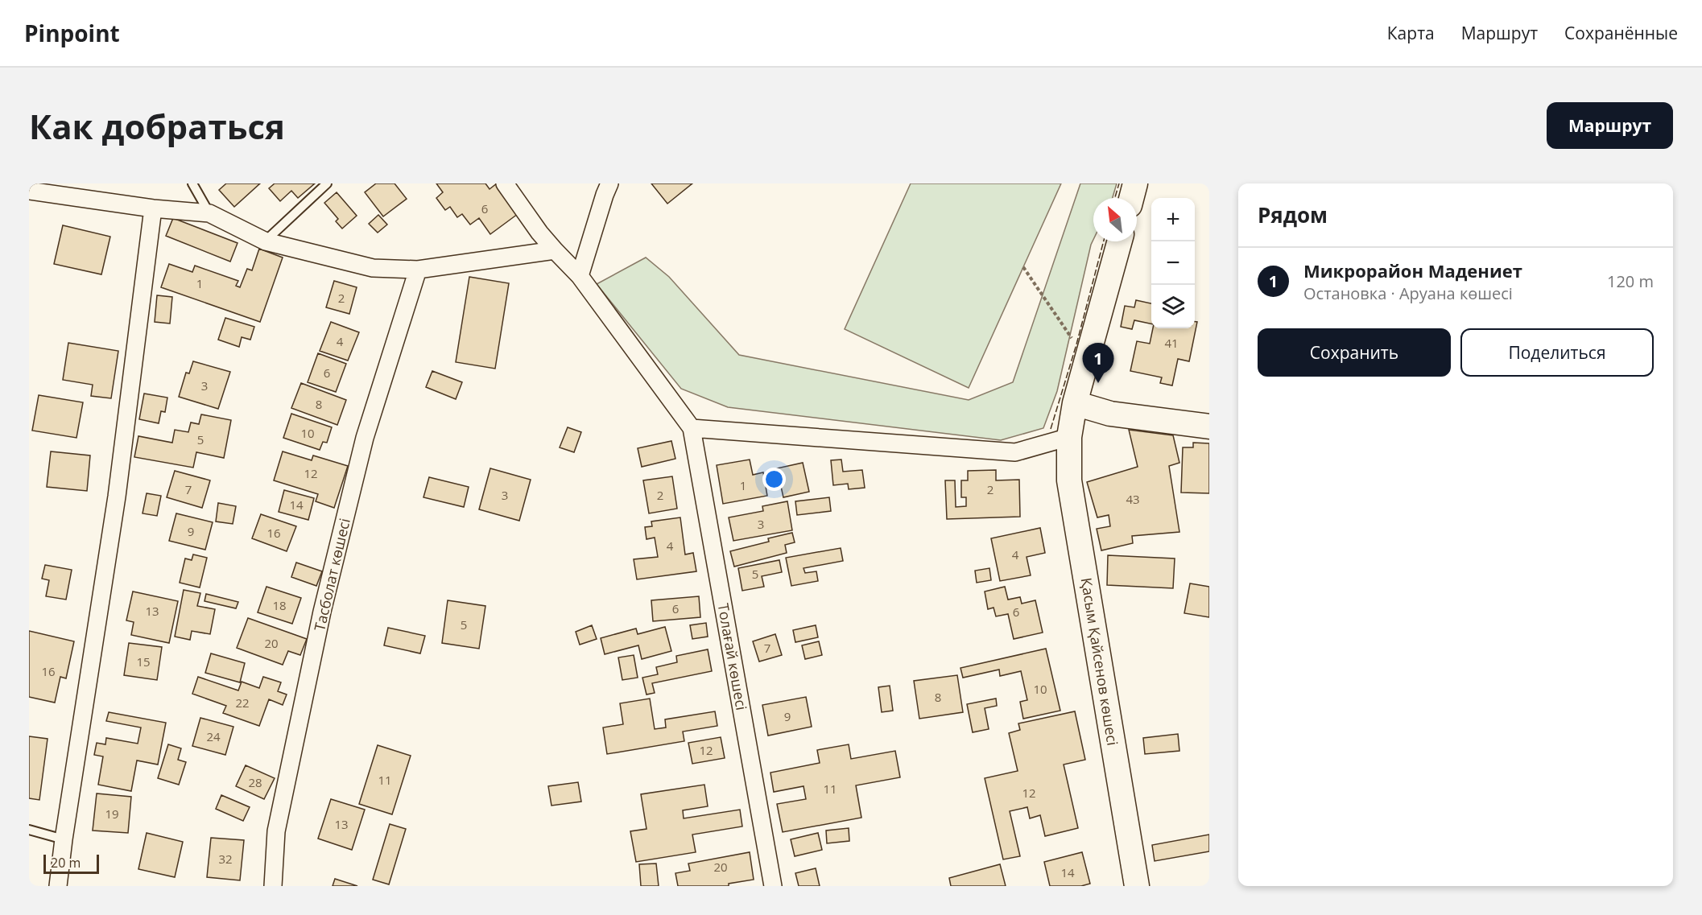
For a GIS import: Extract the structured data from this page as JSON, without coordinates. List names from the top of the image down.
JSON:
{
  "streets": {
    "street": ["Тасболат көшесі", "Толағай көшесі", "Қасым Қайсенов көшесі"]
  },
  "house_numbers": [
    "6",
    "1",
    "2",
    "4",
    "41",
    "6",
    "3",
    "8",
    "10",
    "5",
    "12",
    "1",
    "7",
    "2",
    "3",
    "2",
    "43",
    "14",
    "3",
    "9",
    "16",
    "4",
    "4",
    "5",
    "18",
    "6",
    "13",
    "6",
    "5",
    "20",
    "7",
    "15",
    "16",
    "10",
    "8",
    "22",
    "9",
    "24",
    "12",
    "11",
    "28",
    "11",
    "12",
    "19",
    "13",
    "32",
    "20",
    "14"
  ],
  "scale_bar": "20 m",
  "north": "top left",
  "page": {
    "header": "Pinpoint",
    "nav": ["Карта", "Маршрут", "Сохранённые"],
    "buttons": [
      "Маршрут",
      ["Сохранить", "Поделиться"]
    ],
    "title": "Как добраться",
    "heading": "Рядом",
    "map_buttons": ["+", "−"],
    "list": [
      {
        "mark": "1",
        "name": "Микрорайон Мадениет",
        "note": "Остановка · Аруана көшесі",
        "value": "120 m"
      }
    ],
    "pins": "1",
    "scale": "20 m"
  }
}
